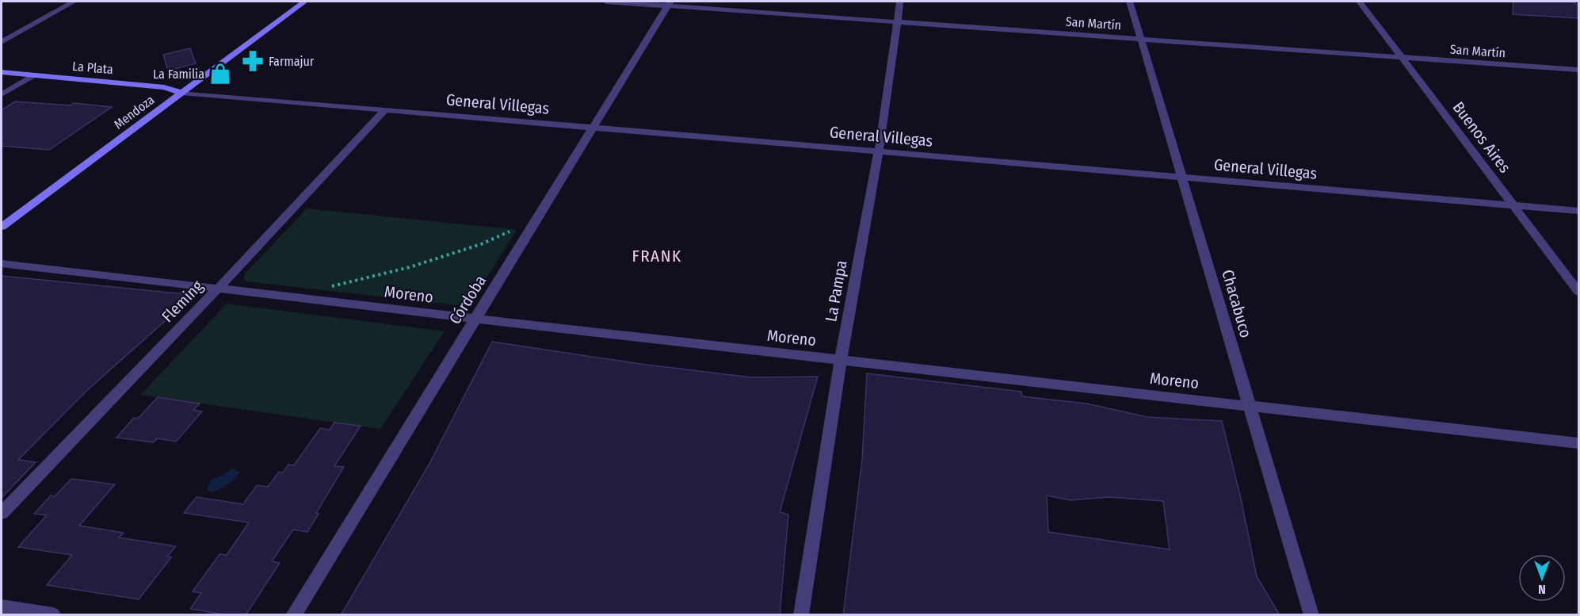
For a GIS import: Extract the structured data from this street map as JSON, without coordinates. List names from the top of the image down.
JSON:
{
  "streets": {
    "main road": ["La Plata", "Mendoza"],
    "street": [
      "San Martín",
      "General Villegas",
      "Buenos Aires",
      "La Pampa",
      "Moreno",
      "Córdoba",
      "Fleming",
      "Chacabuco"
    ]
  },
  "crossings": [
    ["San Martín", "Buenos Aires"],
    ["San Martín", "La Pampa"],
    ["San Martín", "Córdoba"],
    ["San Martín", "Chacabuco"],
    ["La Plata", "General Villegas"],
    ["La Plata", "Mendoza"],
    ["General Villegas", "Mendoza"],
    ["General Villegas", "Buenos Aires"],
    ["General Villegas", "La Pampa"],
    ["General Villegas", "Córdoba"],
    ["General Villegas", "Fleming"],
    ["General Villegas", "Chacabuco"],
    ["La Pampa", "Moreno"],
    ["Moreno", "Córdoba"],
    ["Moreno", "Fleming"],
    ["Moreno", "Chacabuco"]
  ],
  "districts": ["FRANK"],
  "places": {
    "pharmacy": ["Farmajur"],
    "shop": ["La Familia"]
  },
  "north": "bottom"
}
